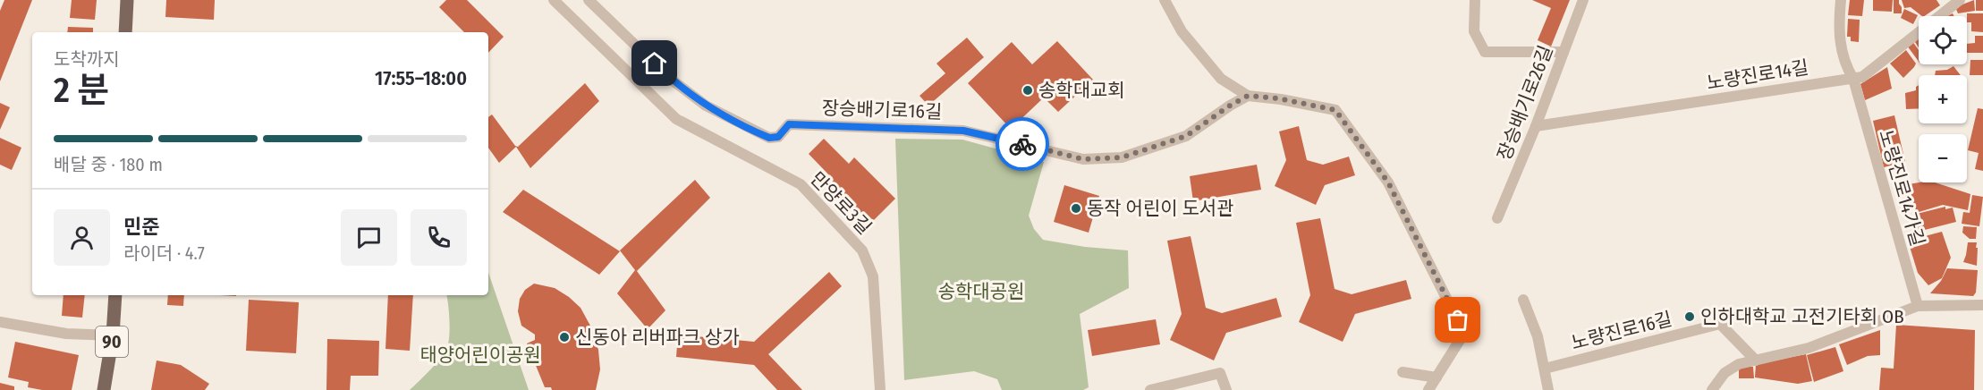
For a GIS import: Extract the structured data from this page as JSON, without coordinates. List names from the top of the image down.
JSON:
{
  "streets": {
    "main road": ["90"],
    "street": [
      "노량진로14길",
      "장승배기로26길",
      "장승배기로16길",
      "노량진로14가길",
      "만양로3길",
      "노량진로16길"
    ]
  },
  "crossings": [
    ["노량진로14길", "장승배기로26길"],
    ["노량진로14길", "노량진로14가길"]
  ],
  "parks": ["송학대공원", "태양어린이공원"],
  "places": [
    "송학대교회",
    "동작 어린이 도서관",
    "인하대학교 고전기타회 OB",
    "신동아 리버파크 상가"
  ],
  "page": {
    "map_buttons": ["+", "−"],
    "heading": ["2 분", "도착까지", "17:55–18:00"],
    "panel": ["민준", "라이더 · 4.7"],
    "bar": "배달 중 · 180 m"
  }
}
